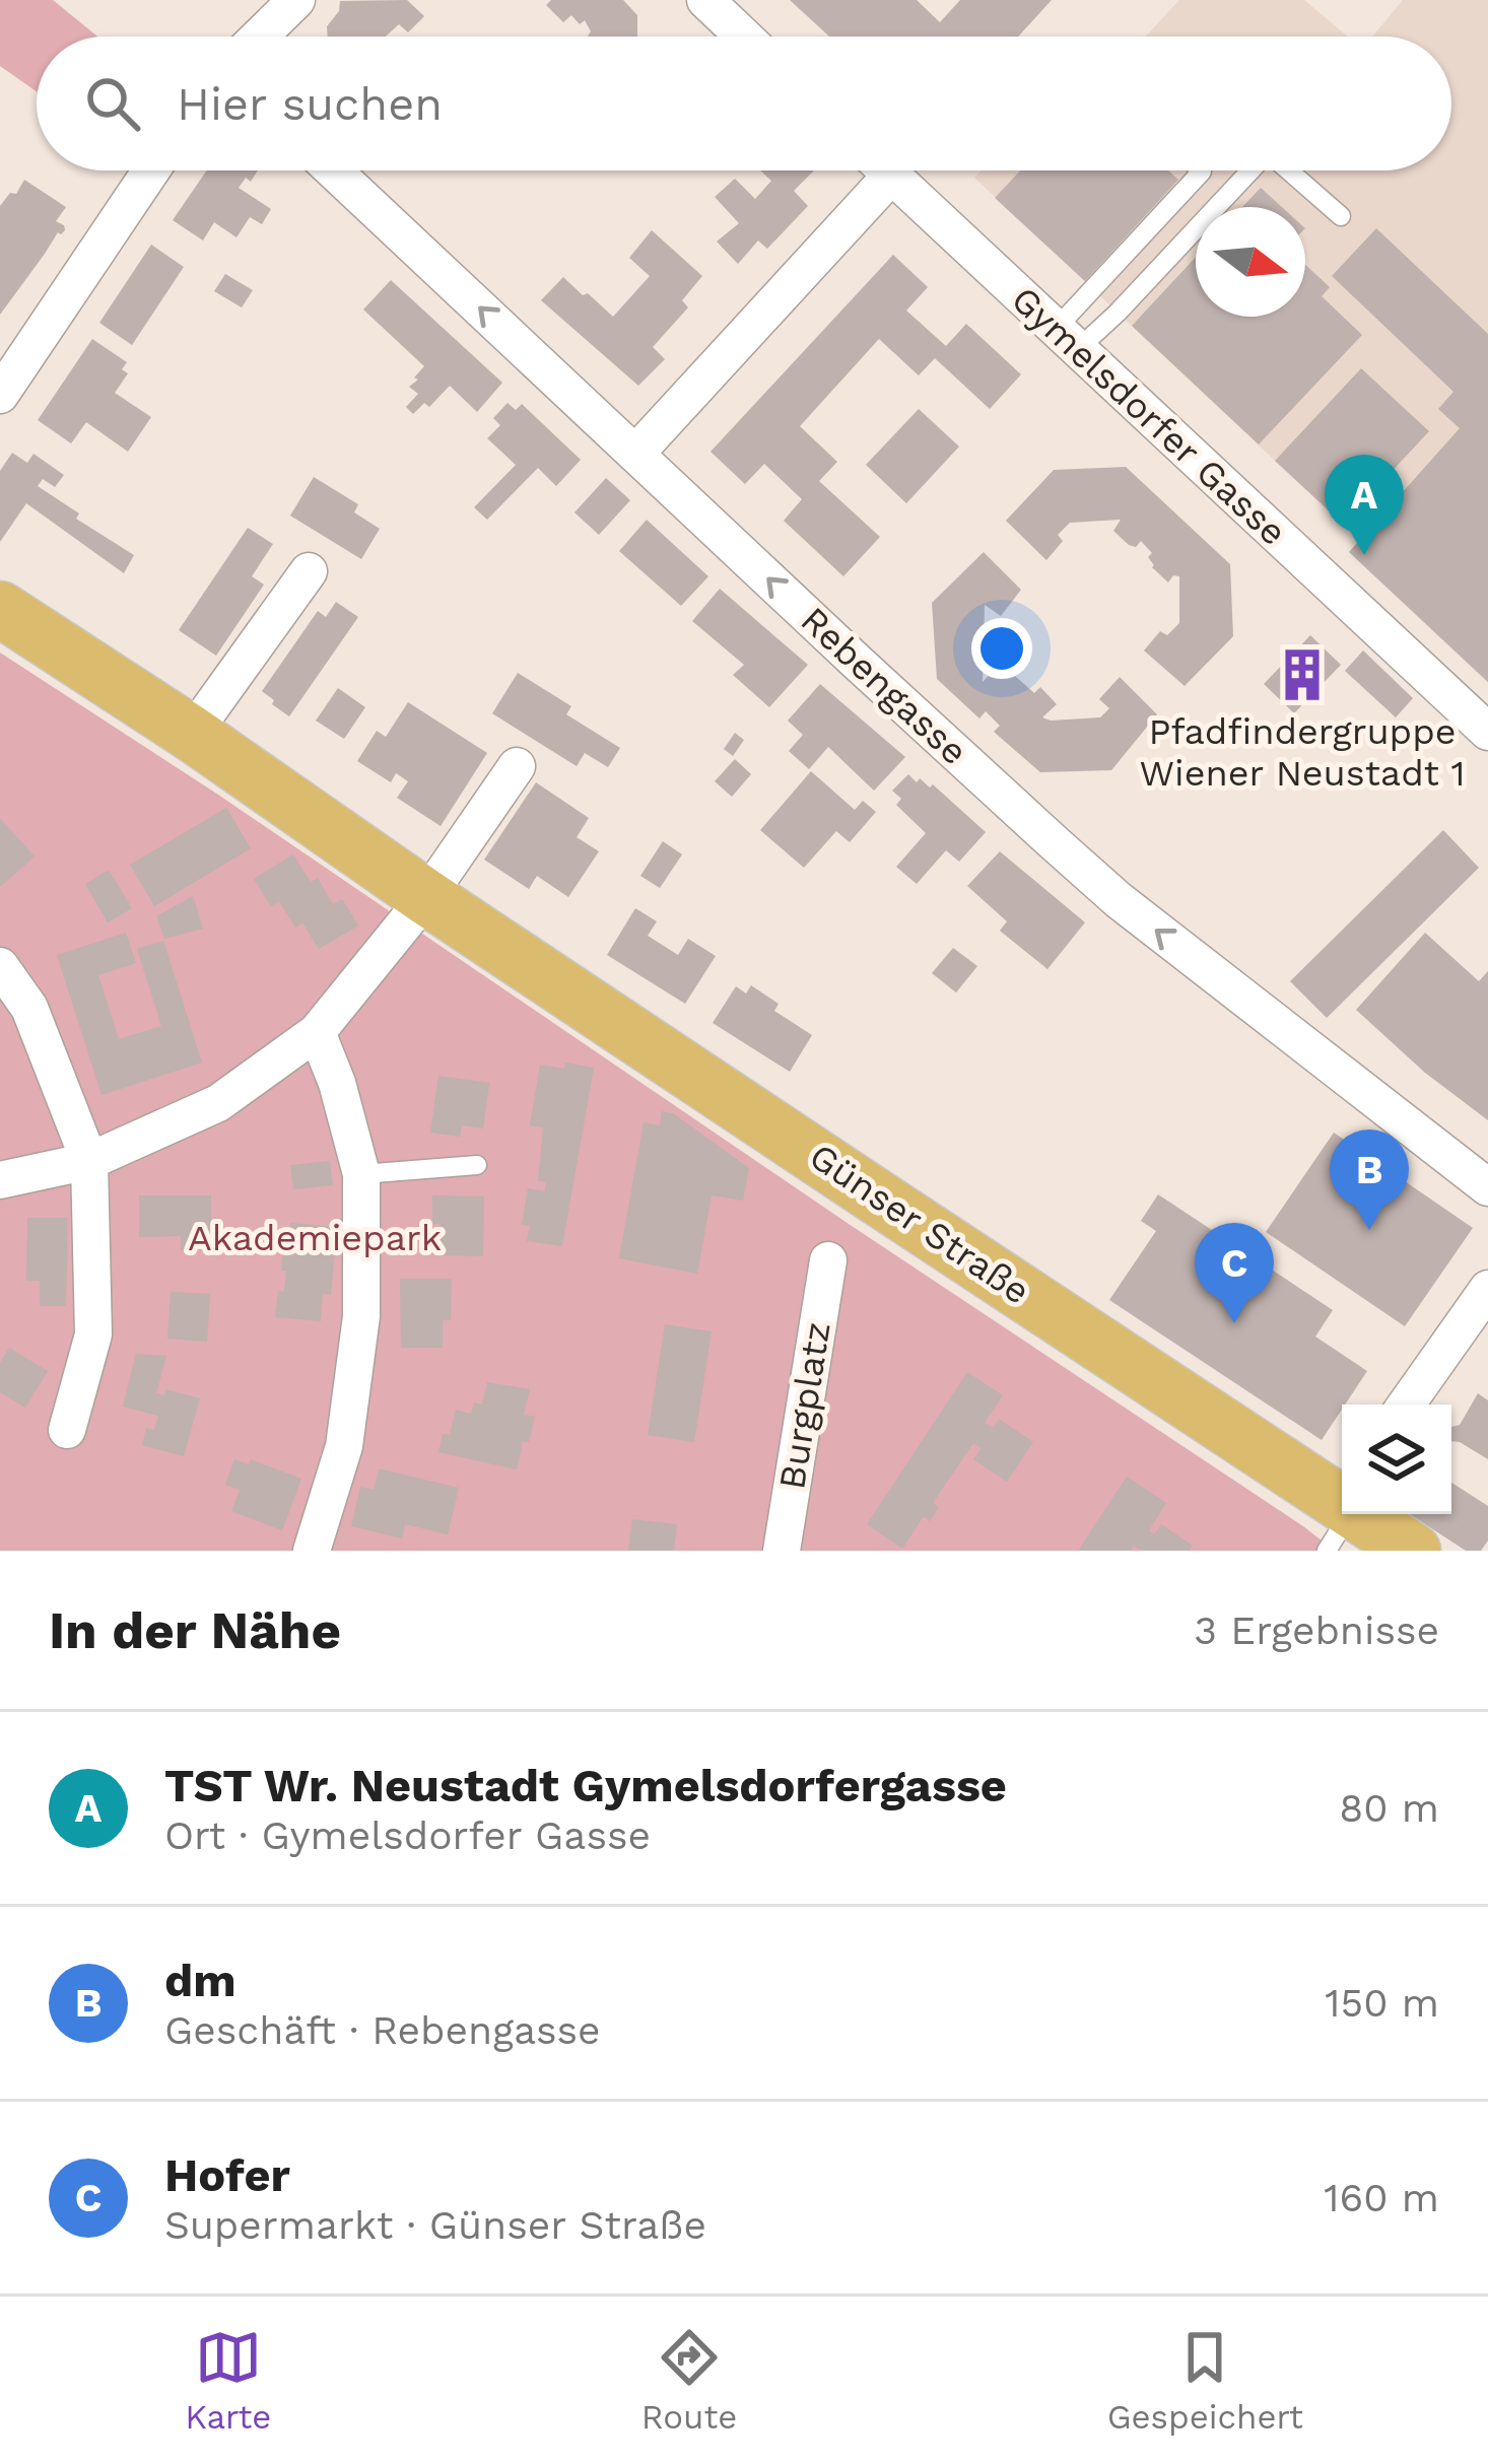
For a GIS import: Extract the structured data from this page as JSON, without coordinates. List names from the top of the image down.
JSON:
{
  "streets": {
    "main road": ["Günser Straße"],
    "street": ["Gymelsdorfer Gasse", "Rebengasse", "Burgplatz"]
  },
  "one_way": ["Rebengasse"],
  "parks": ["Akademiepark"],
  "places": {
    "building": ["Pfadfindergruppe Wiener Neustadt 1"]
  },
  "north": "right",
  "page": {
    "search": "Hier suchen",
    "pins": ["A", "B", "C"],
    "heading": ["In der Nähe", "3 Ergebnisse"],
    "list": [
      {
        "mark": "A",
        "name": "TST Wr. Neustadt Gymelsdorfergasse",
        "note": "Ort · Gymelsdorfer Gasse",
        "value": "80 m"
      },
      {
        "mark": "B",
        "name": "dm",
        "note": "Geschäft · Rebengasse",
        "value": "150 m"
      },
      {
        "mark": "C",
        "name": "Hofer",
        "note": "Supermarkt · Günser Straße",
        "value": "160 m"
      }
    ],
    "nav": ["Karte", "Route", "Gespeichert"]
  }
}
